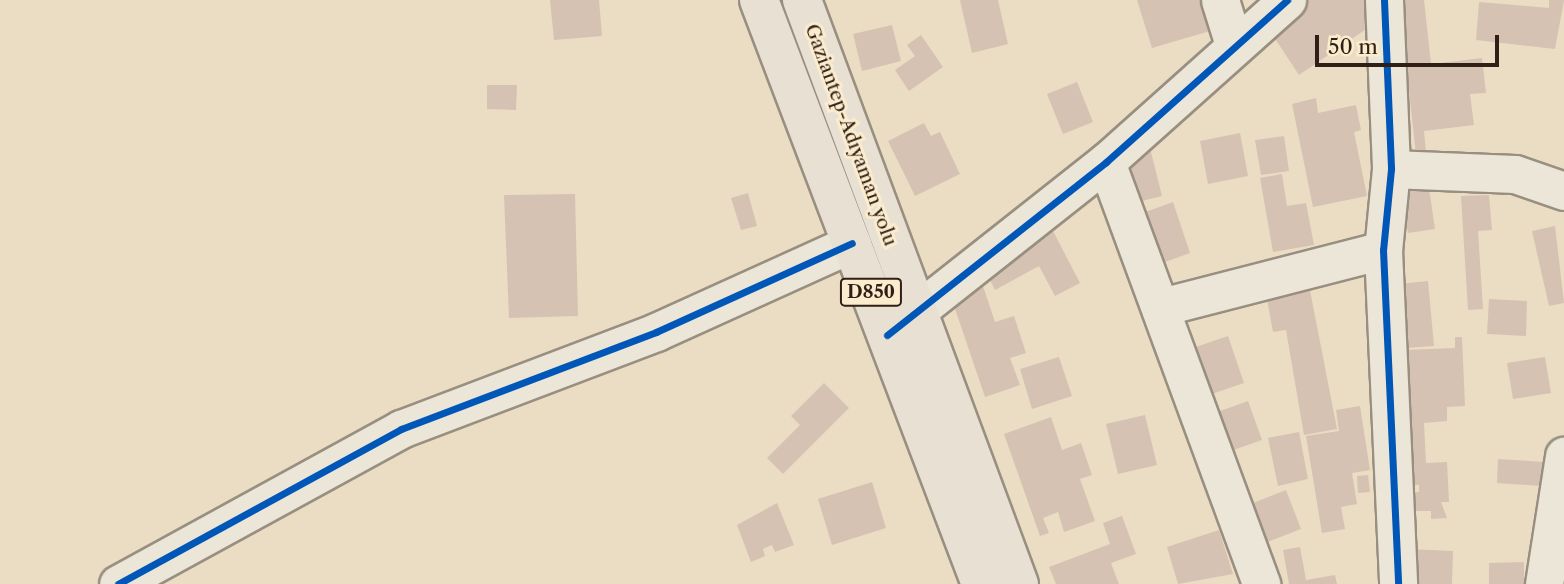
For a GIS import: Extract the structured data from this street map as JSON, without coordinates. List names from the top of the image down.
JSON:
{
  "streets": {
    "highway": ["Gaziantep-Adıyaman yolu", "D850"]
  },
  "scale_bar": "50 m"
}
